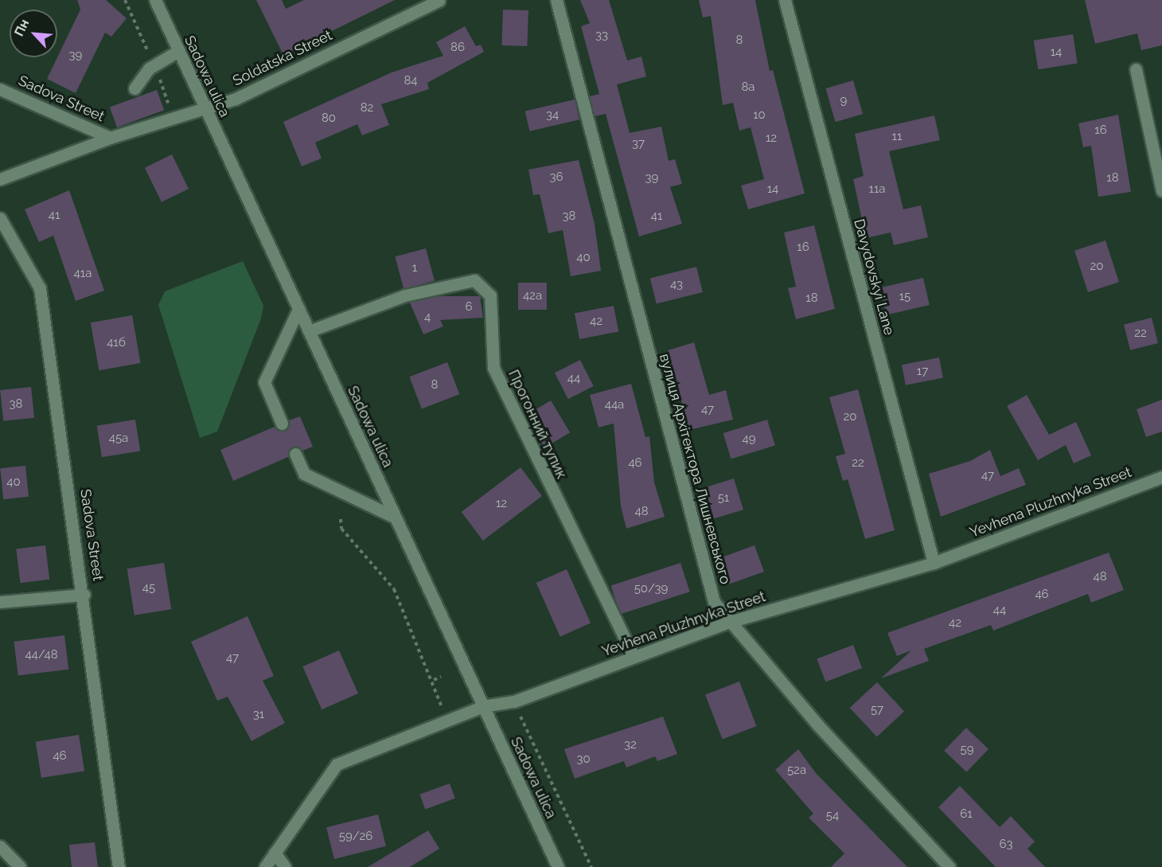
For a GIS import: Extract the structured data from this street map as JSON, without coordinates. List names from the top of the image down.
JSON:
{
  "streets": {
    "street": [
      "Soldatska Street",
      "Sadowa ulica",
      "Sadova Street",
      "Davydovskyi Lane",
      "Прогонний тупик",
      "вулиця Архітектора Лишневського",
      "Yevhena Pluzhnyka Street"
    ]
  },
  "crossings": [
    ["Soldatska Street", "Sadowa ulica"],
    ["Soldatska Street", "Sadova Street"],
    ["Sadowa ulica", "Прогонний тупик"],
    ["Sadowa ulica", "Yevhena Pluzhnyka Street"],
    ["Davydovskyi Lane", "Yevhena Pluzhnyka Street"],
    ["Прогонний тупик", "Yevhena Pluzhnyka Street"],
    ["вулиця Архітектора Лишневського", "Yevhena Pluzhnyka Street"]
  ],
  "house_numbers": [
    "33",
    "8",
    "86",
    "14",
    "39",
    "84",
    "8а",
    "9",
    "82",
    "34",
    "10",
    "80",
    "16",
    "11",
    "12",
    "37",
    "36",
    "39",
    "18",
    "14",
    "11а",
    "41",
    "38",
    "41",
    "16",
    "40",
    "20",
    "1",
    "41а",
    "43",
    "42а",
    "15",
    "18",
    "6",
    "4",
    "42",
    "22",
    "41б",
    "17",
    "44",
    "8",
    "38",
    "44а",
    "47",
    "20",
    "45а",
    "49",
    "46",
    "22",
    "47",
    "40",
    "51",
    "12",
    "48",
    "48",
    "45",
    "50/39",
    "46",
    "44",
    "42",
    "44/48",
    "47",
    "57",
    "31",
    "32",
    "59",
    "46",
    "30",
    "52а",
    "61",
    "54",
    "59/26",
    "63"
  ],
  "north": "top left"
}
